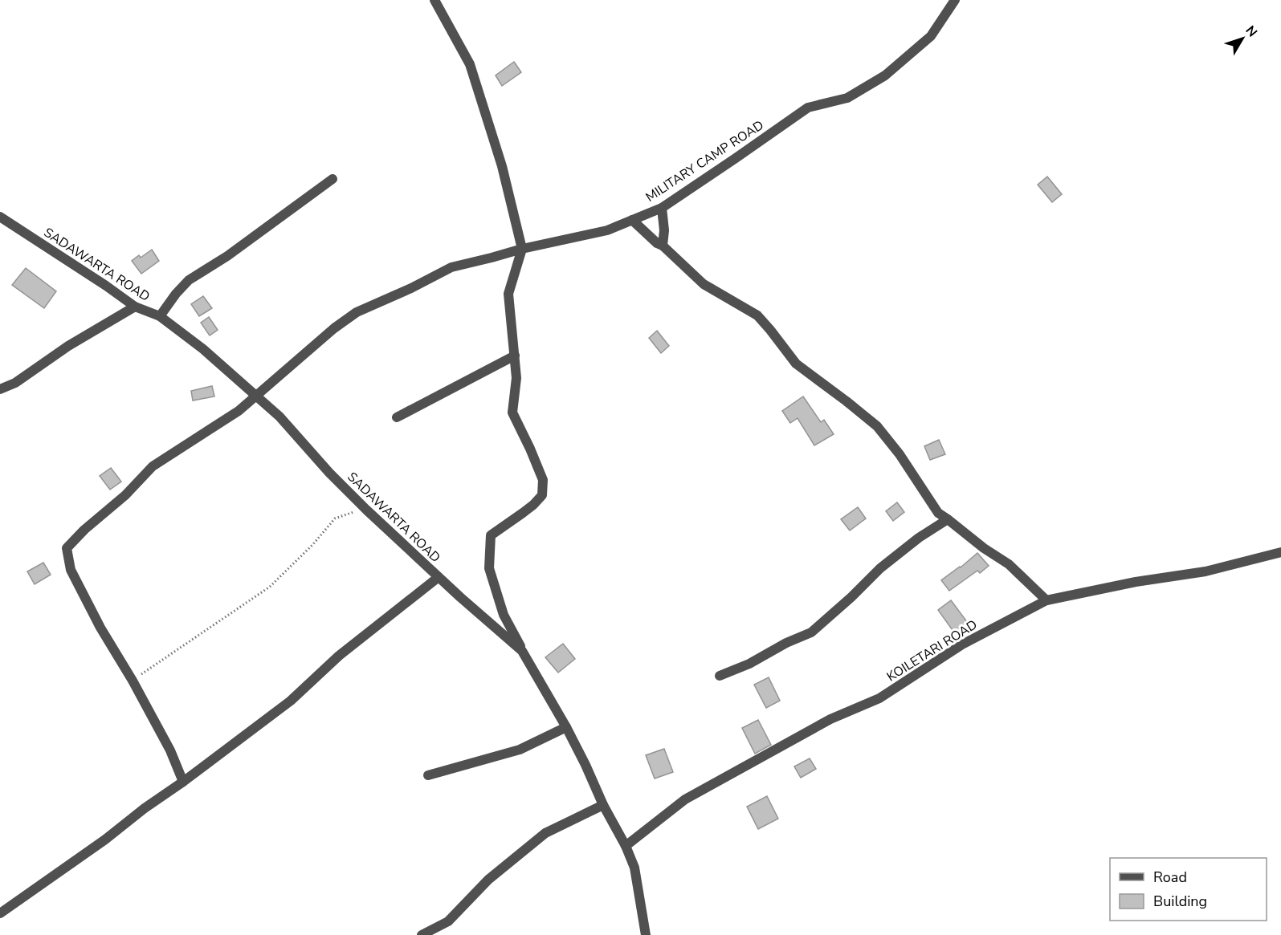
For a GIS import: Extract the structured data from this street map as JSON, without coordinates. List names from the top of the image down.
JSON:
{
  "streets": {
    "street": ["MILITARY CAMP ROAD", "SADAWARTA ROAD", "KOILETARI ROAD"]
  },
  "crossings": [
    ["MILITARY CAMP ROAD", "SADAWARTA ROAD"],
    ["SADAWARTA ROAD", "KOILETARI ROAD"]
  ],
  "legend": ["Road", "Building"],
  "north": "top right"
}
